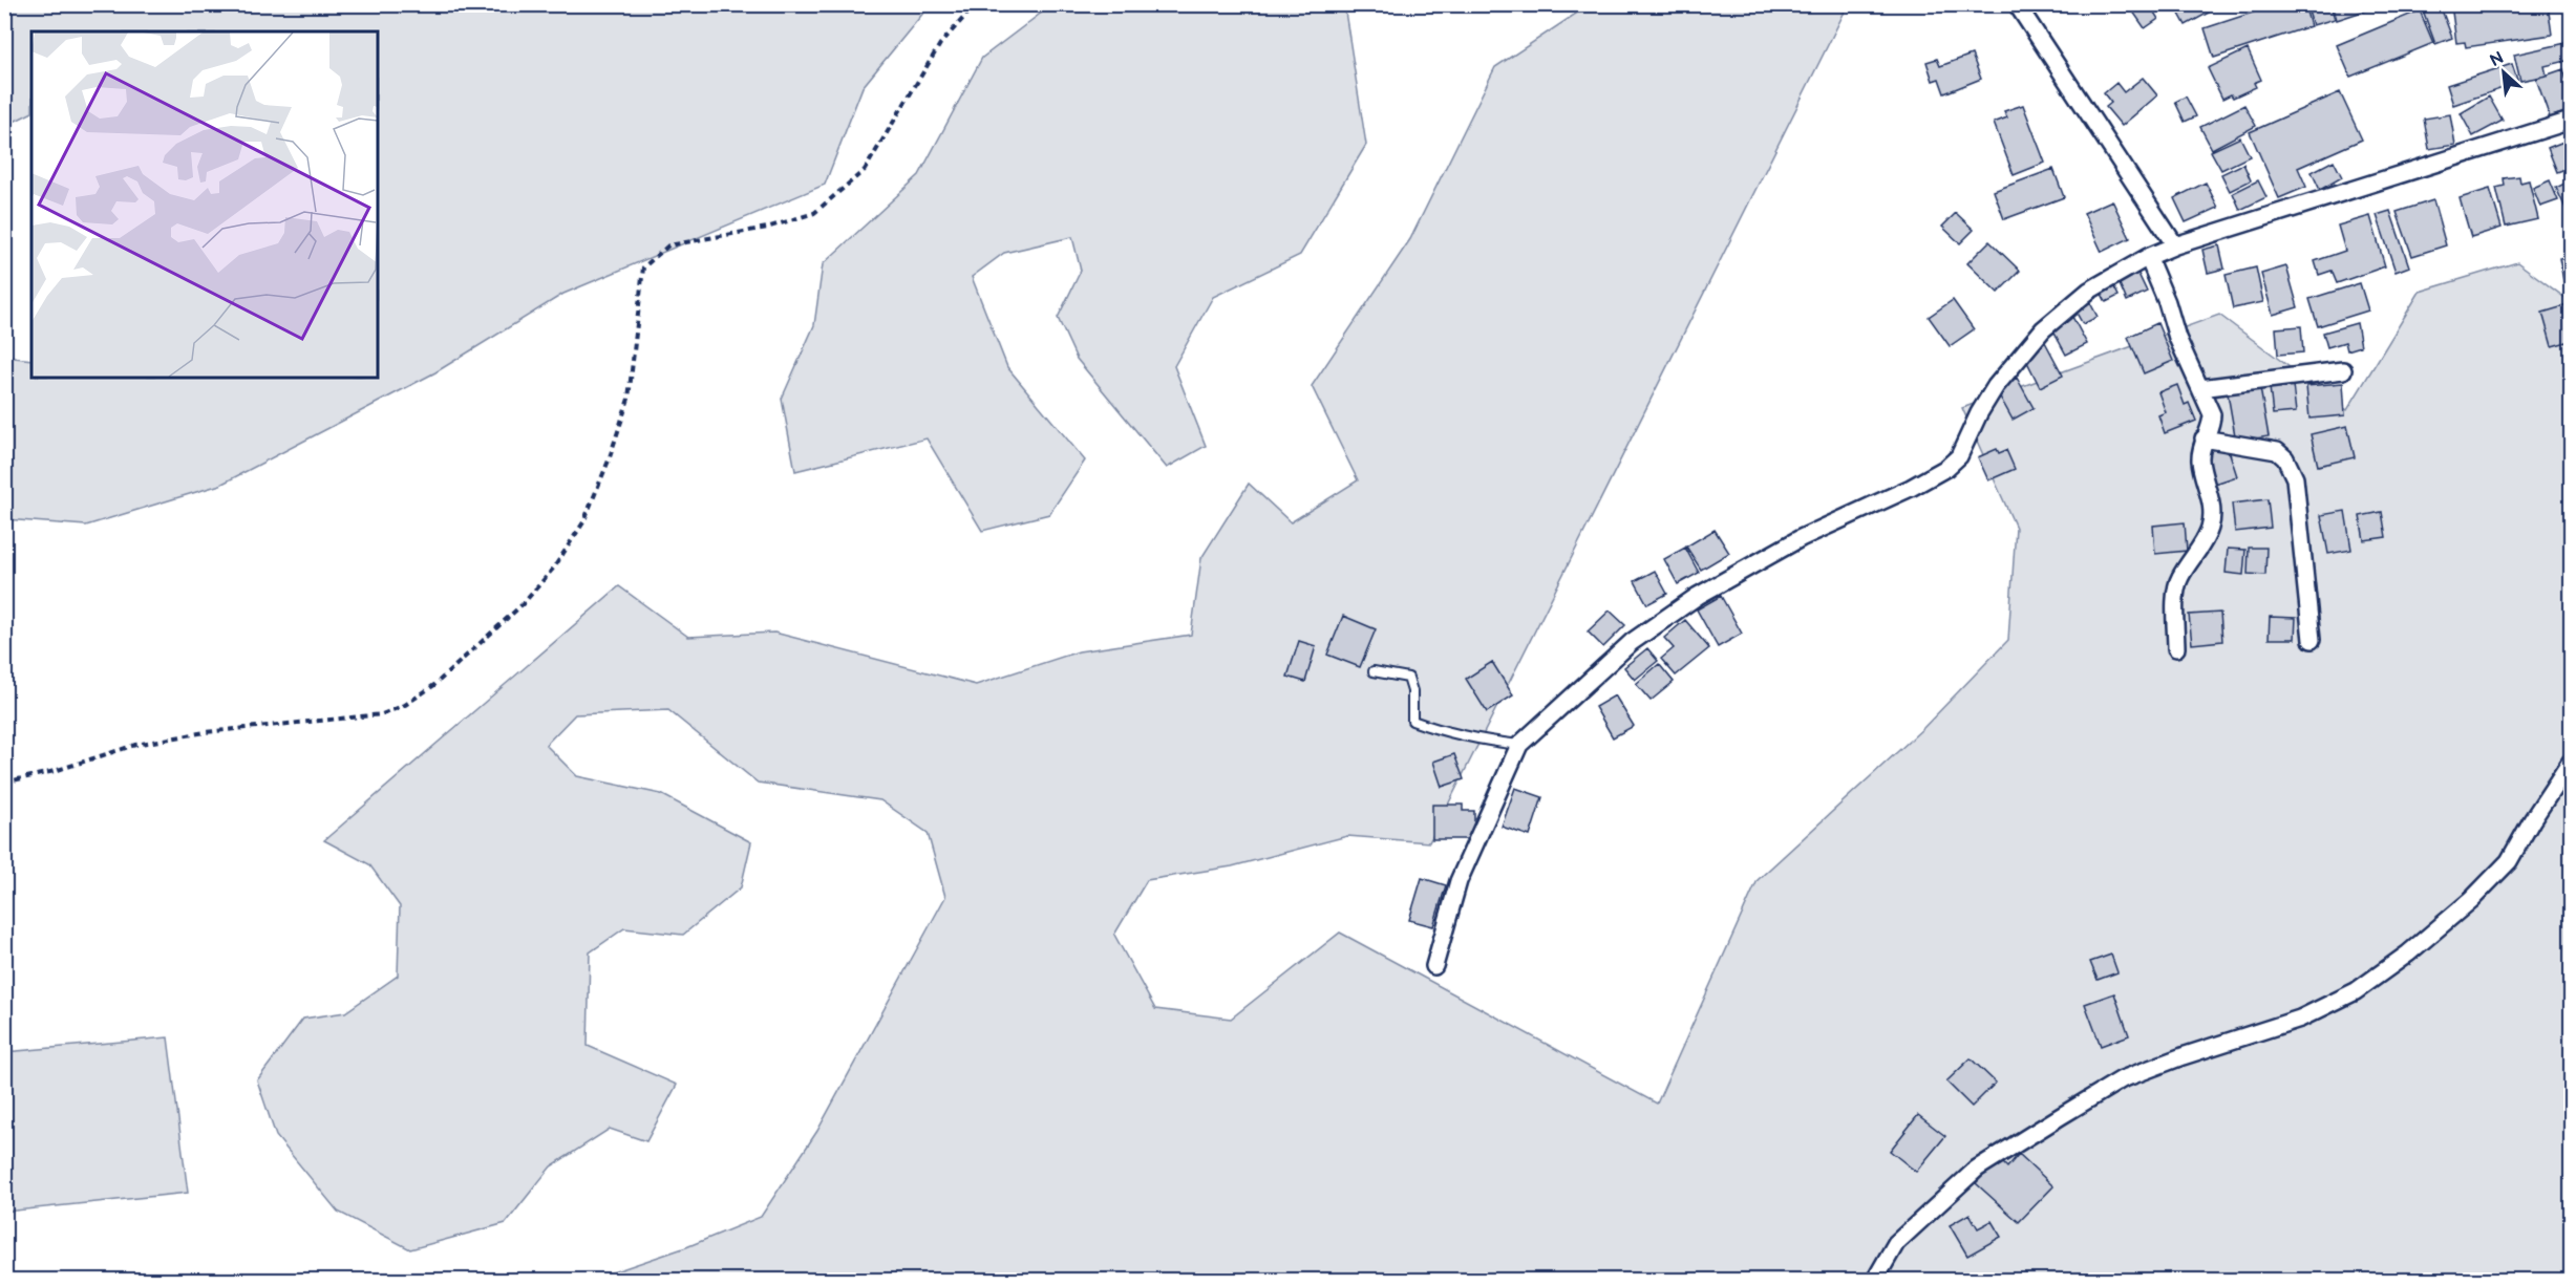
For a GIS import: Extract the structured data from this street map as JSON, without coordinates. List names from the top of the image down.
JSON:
{
  "north": "top left"
}
